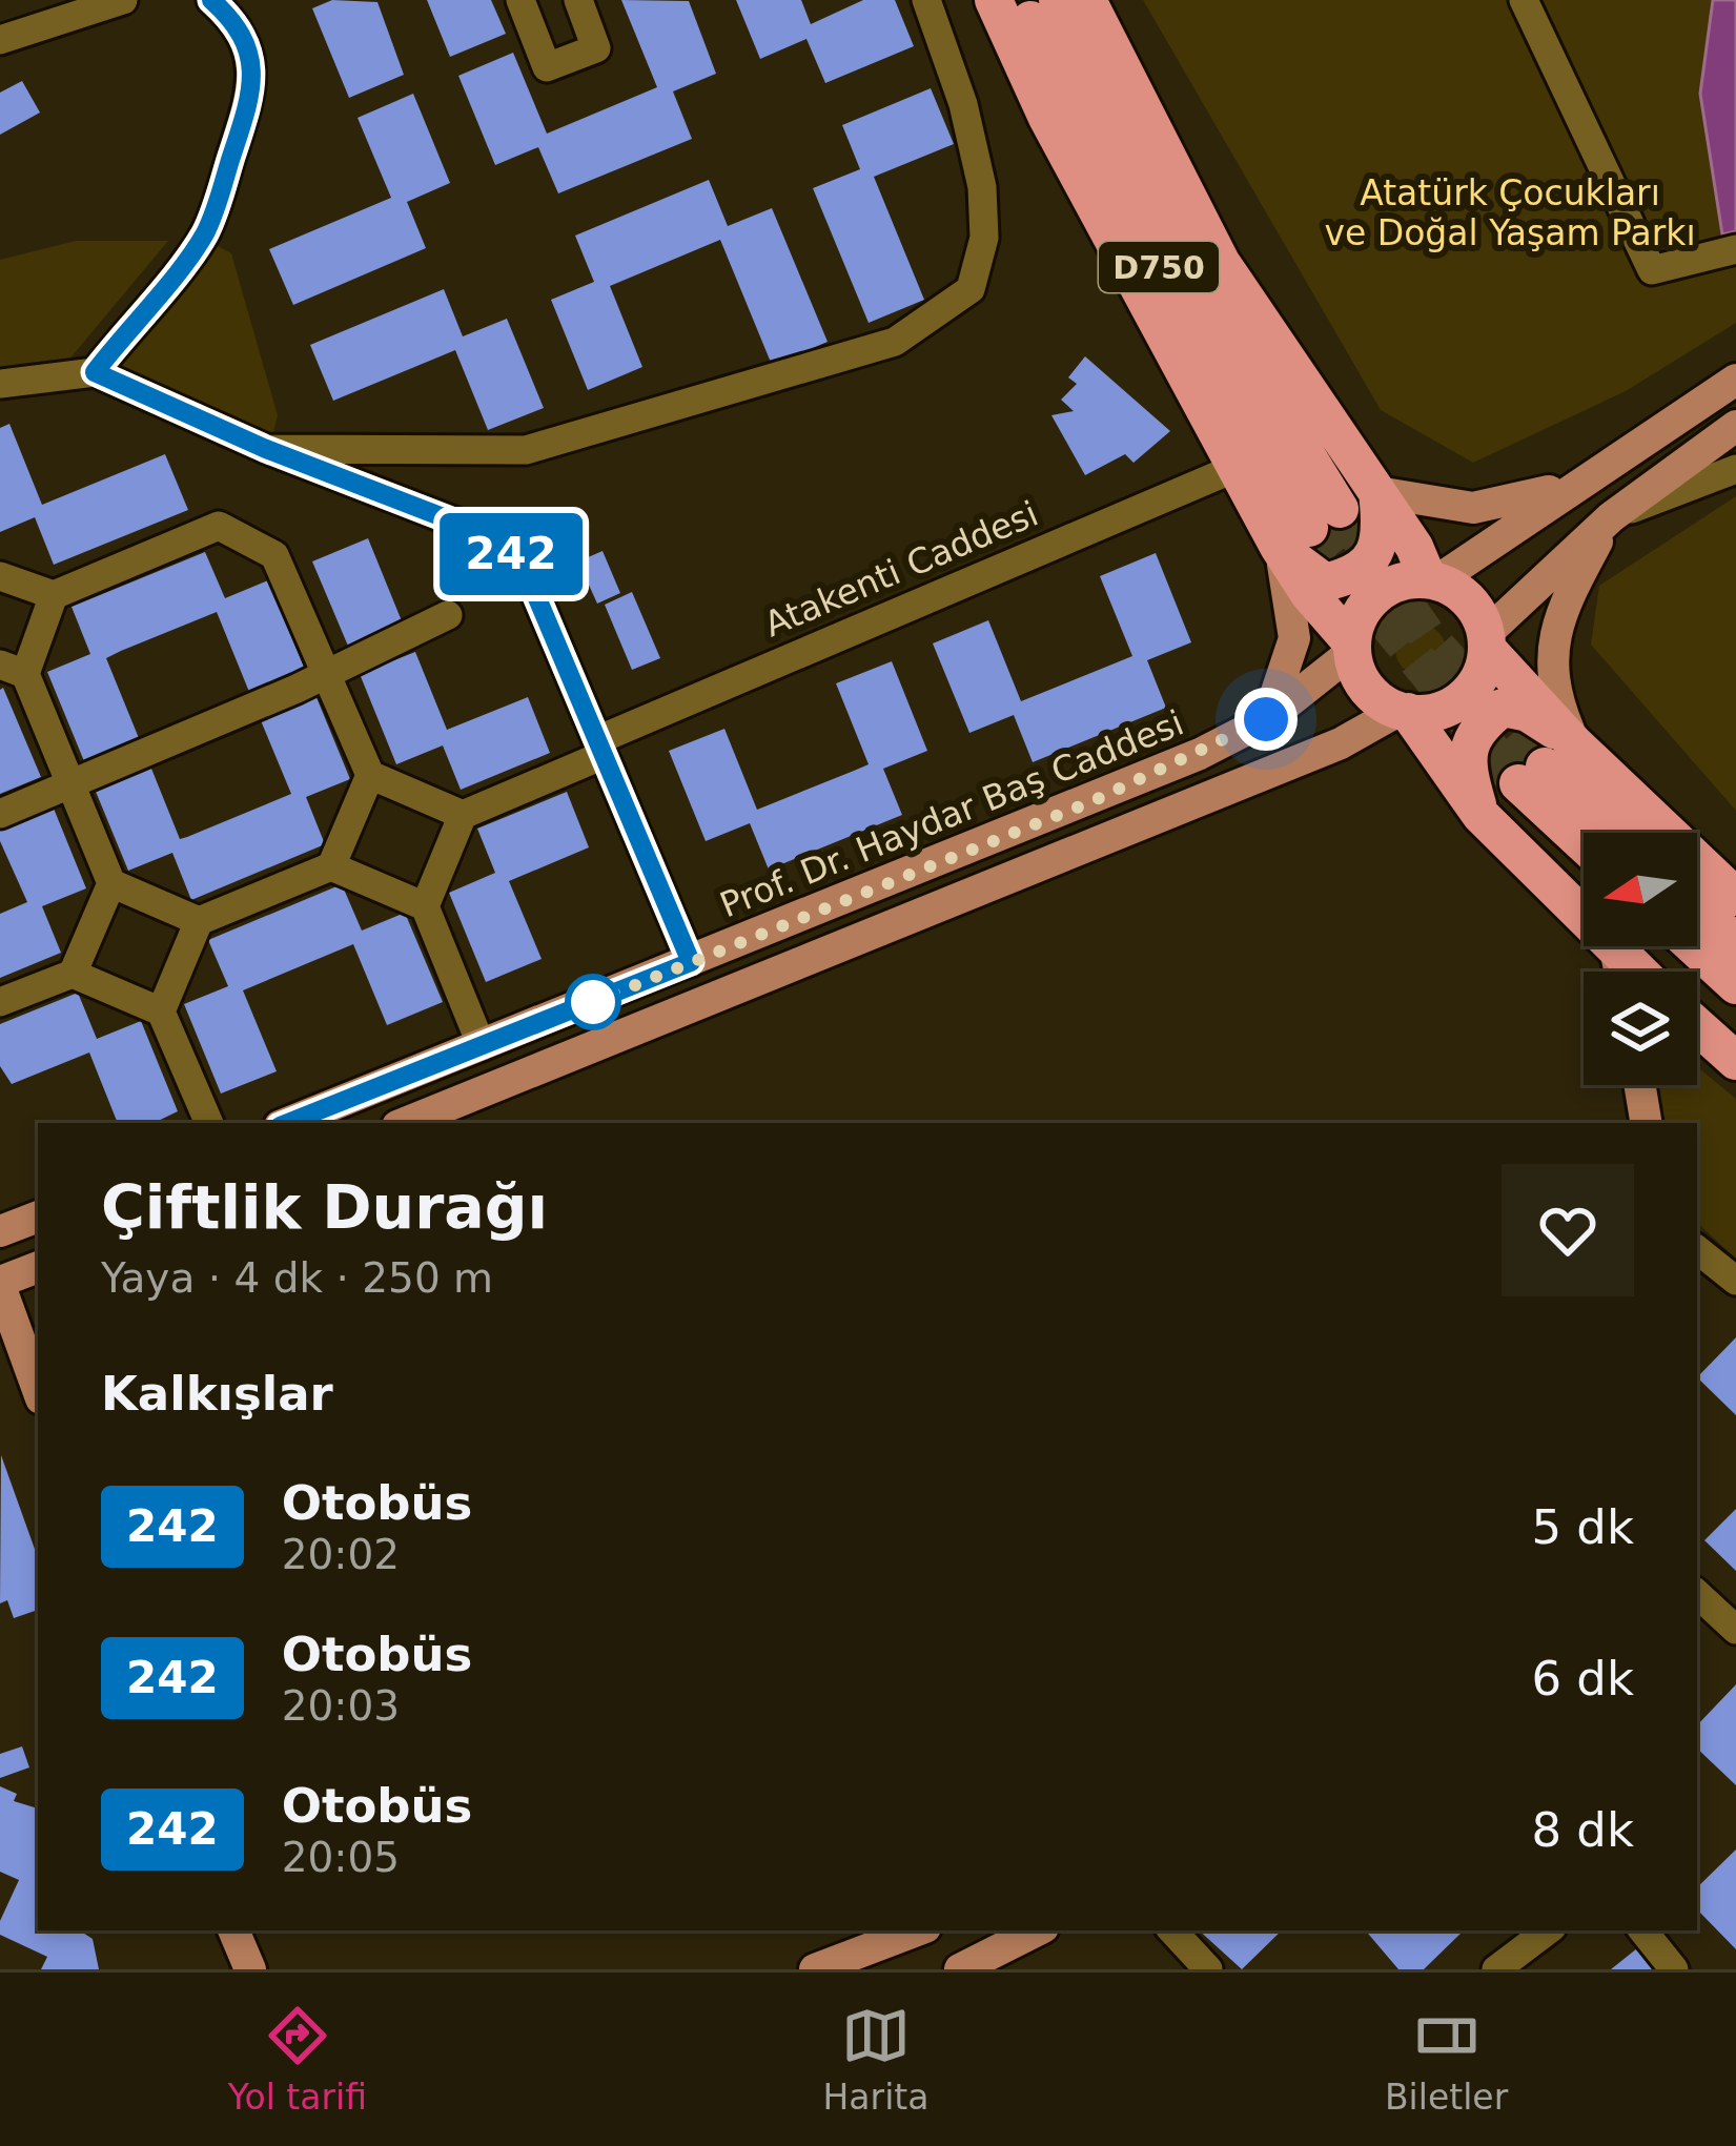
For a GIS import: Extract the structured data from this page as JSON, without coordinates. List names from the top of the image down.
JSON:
{
  "streets": {
    "highway": ["D750"],
    "main road": ["Prof. Dr. Haydar Baş Caddesi"],
    "street": ["Atakenti Caddesi"]
  },
  "parks": ["Atatürk Çocukları ve Doğal Yaşam Parkı"],
  "lines": ["bus line 242"],
  "north": "left",
  "page": {
    "on_map": "242",
    "heading": [
      ["Çiftlik Durağı", "Yaya · 4 dk · 250 m"],
      "Kalkışlar"
    ],
    "list": [
      {
        "mark": "242",
        "name": "Otobüs",
        "note": "20:02",
        "value": "5 dk"
      },
      {
        "mark": "242",
        "name": "Otobüs",
        "note": "20:03",
        "value": "6 dk"
      },
      {
        "mark": "242",
        "name": "Otobüs",
        "note": "20:05",
        "value": "8 dk"
      }
    ],
    "tabs": ["Yol tarifi", "Harita", "Biletler"]
  }
}
